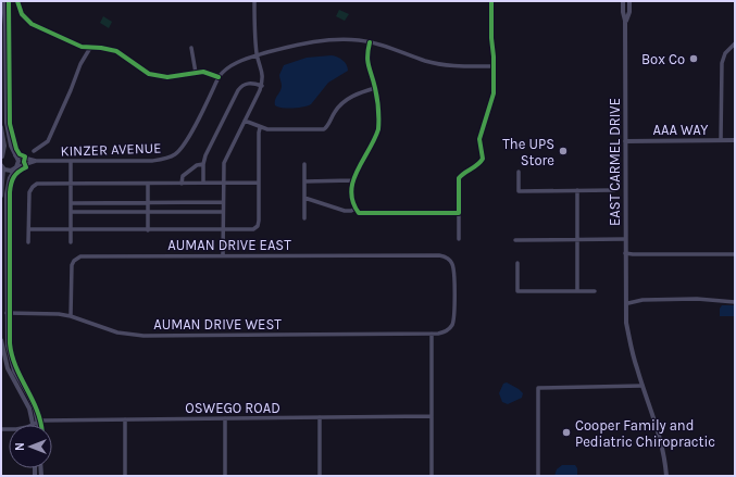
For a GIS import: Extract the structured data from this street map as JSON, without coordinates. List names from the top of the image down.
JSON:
{
  "streets": {
    "street": [
      "AAA WAY",
      "KINZER AVENUE",
      "EAST CARMEL DRIVE",
      "AUMAN DRIVE EAST",
      "AUMAN DRIVE WEST",
      "OSWEGO ROAD"
    ]
  },
  "crossings": [
    ["AAA WAY", "EAST CARMEL DRIVE"],
    ["AUMAN DRIVE EAST", "AUMAN DRIVE WEST"]
  ],
  "places": ["Box Co", "The UPS Store", "Cooper Family and Pediatric Chiropractic"],
  "north": "left"
}
